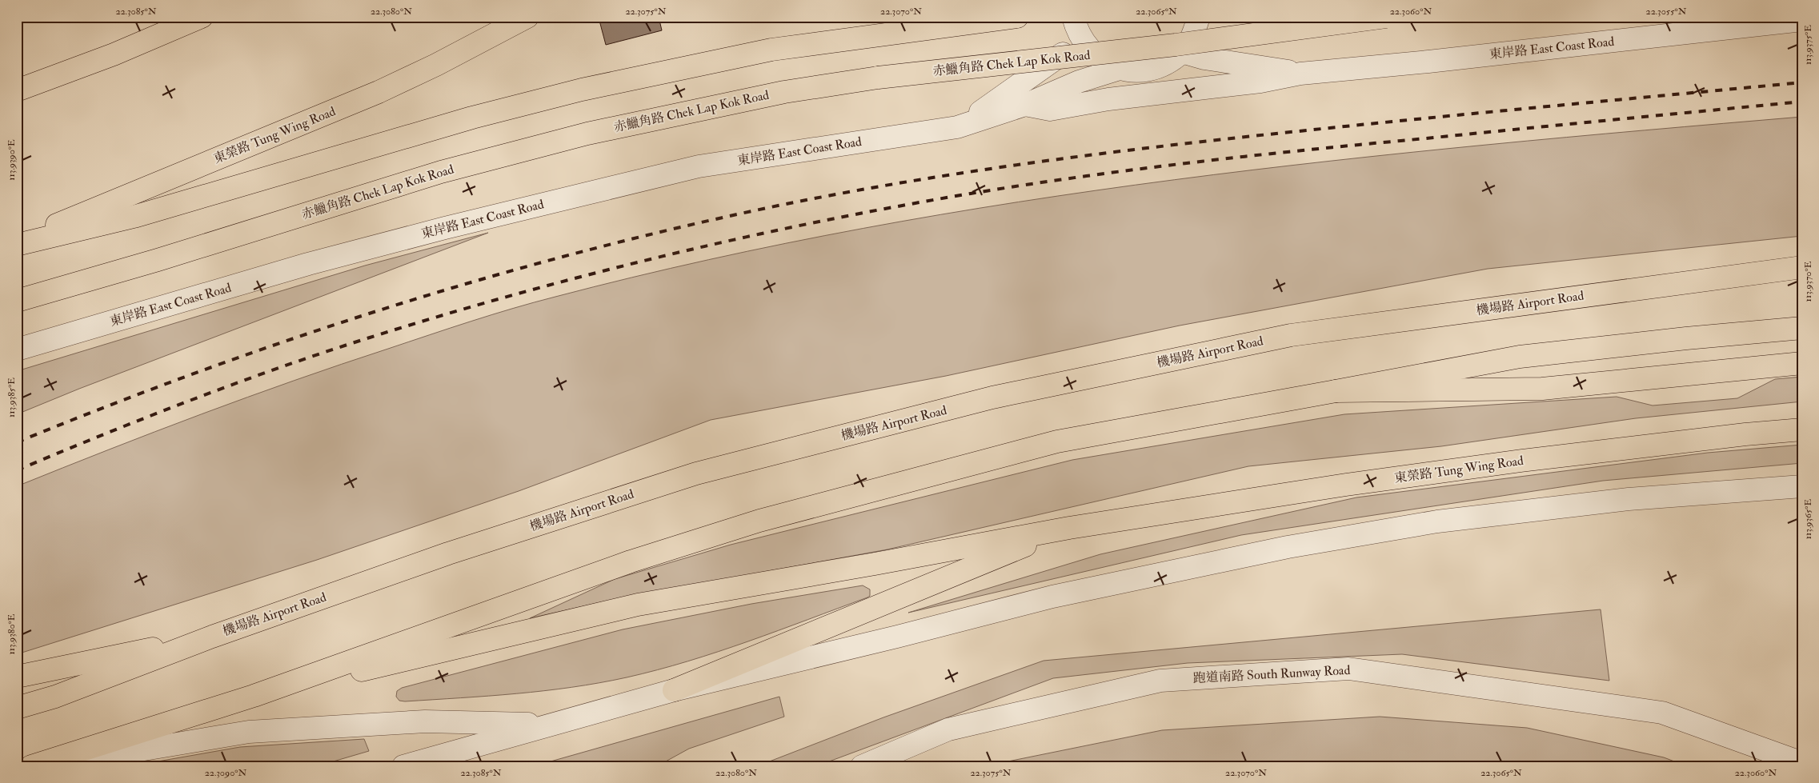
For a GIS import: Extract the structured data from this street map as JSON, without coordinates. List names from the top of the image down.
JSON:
{
  "streets": {
    "main road": ["赤鱲角路 Chek Lap Kok Road", "東榮路 Tung Wing Road", "機場路 Airport Road"],
    "street": ["東岸路 East Coast Road", "跑道南路 South Runway Road"]
  },
  "coordinates": [
    "22.3085°N",
    "22.3080°N",
    "22.3075°N",
    "22.3070°N",
    "22.3065°N",
    "22.3060°N",
    "22.3055°N",
    "113.9375°E",
    "113.9390°E",
    "113.9370°E",
    "113.9385°E",
    "113.9365°E",
    "113.9380°E",
    "22.3090°N"
  ]
}
